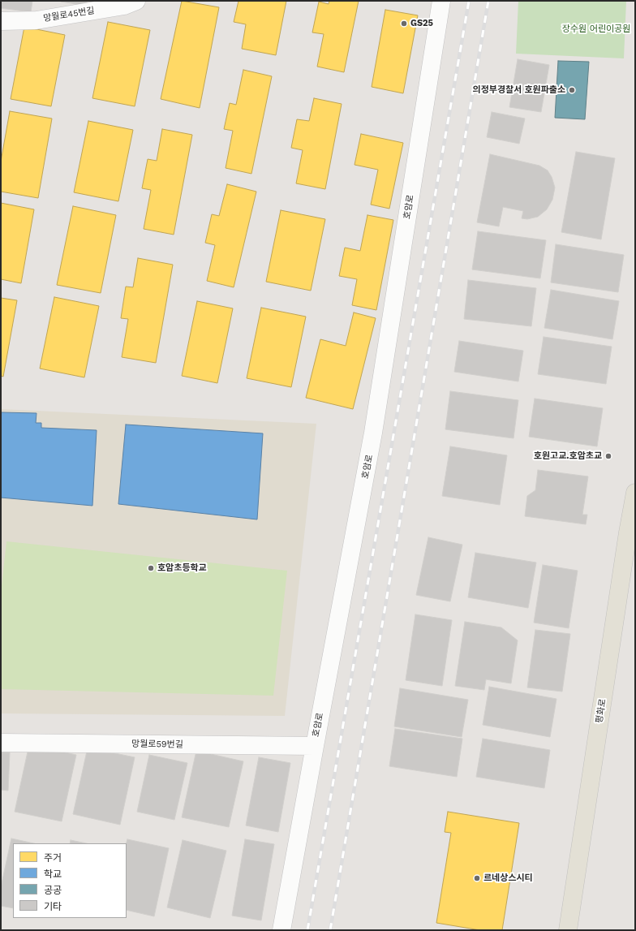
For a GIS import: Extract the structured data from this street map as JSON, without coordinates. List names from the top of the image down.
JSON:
{
  "streets": {
    "main road": ["평화로"],
    "street": ["망월로45번길", "호암로", "망월로59번길"]
  },
  "crossings": [
    ["호암로", "망월로59번길"]
  ],
  "parks": ["장수원 어린이공원"],
  "places": [
    "GS25",
    "의정부경찰서 호원파출소",
    "호원고교.호암초교",
    "호암초등학교",
    "르네상스시티"
  ],
  "legend": [
    "주거",
    "학교",
    "공공",
    "기타"
  ]
}
